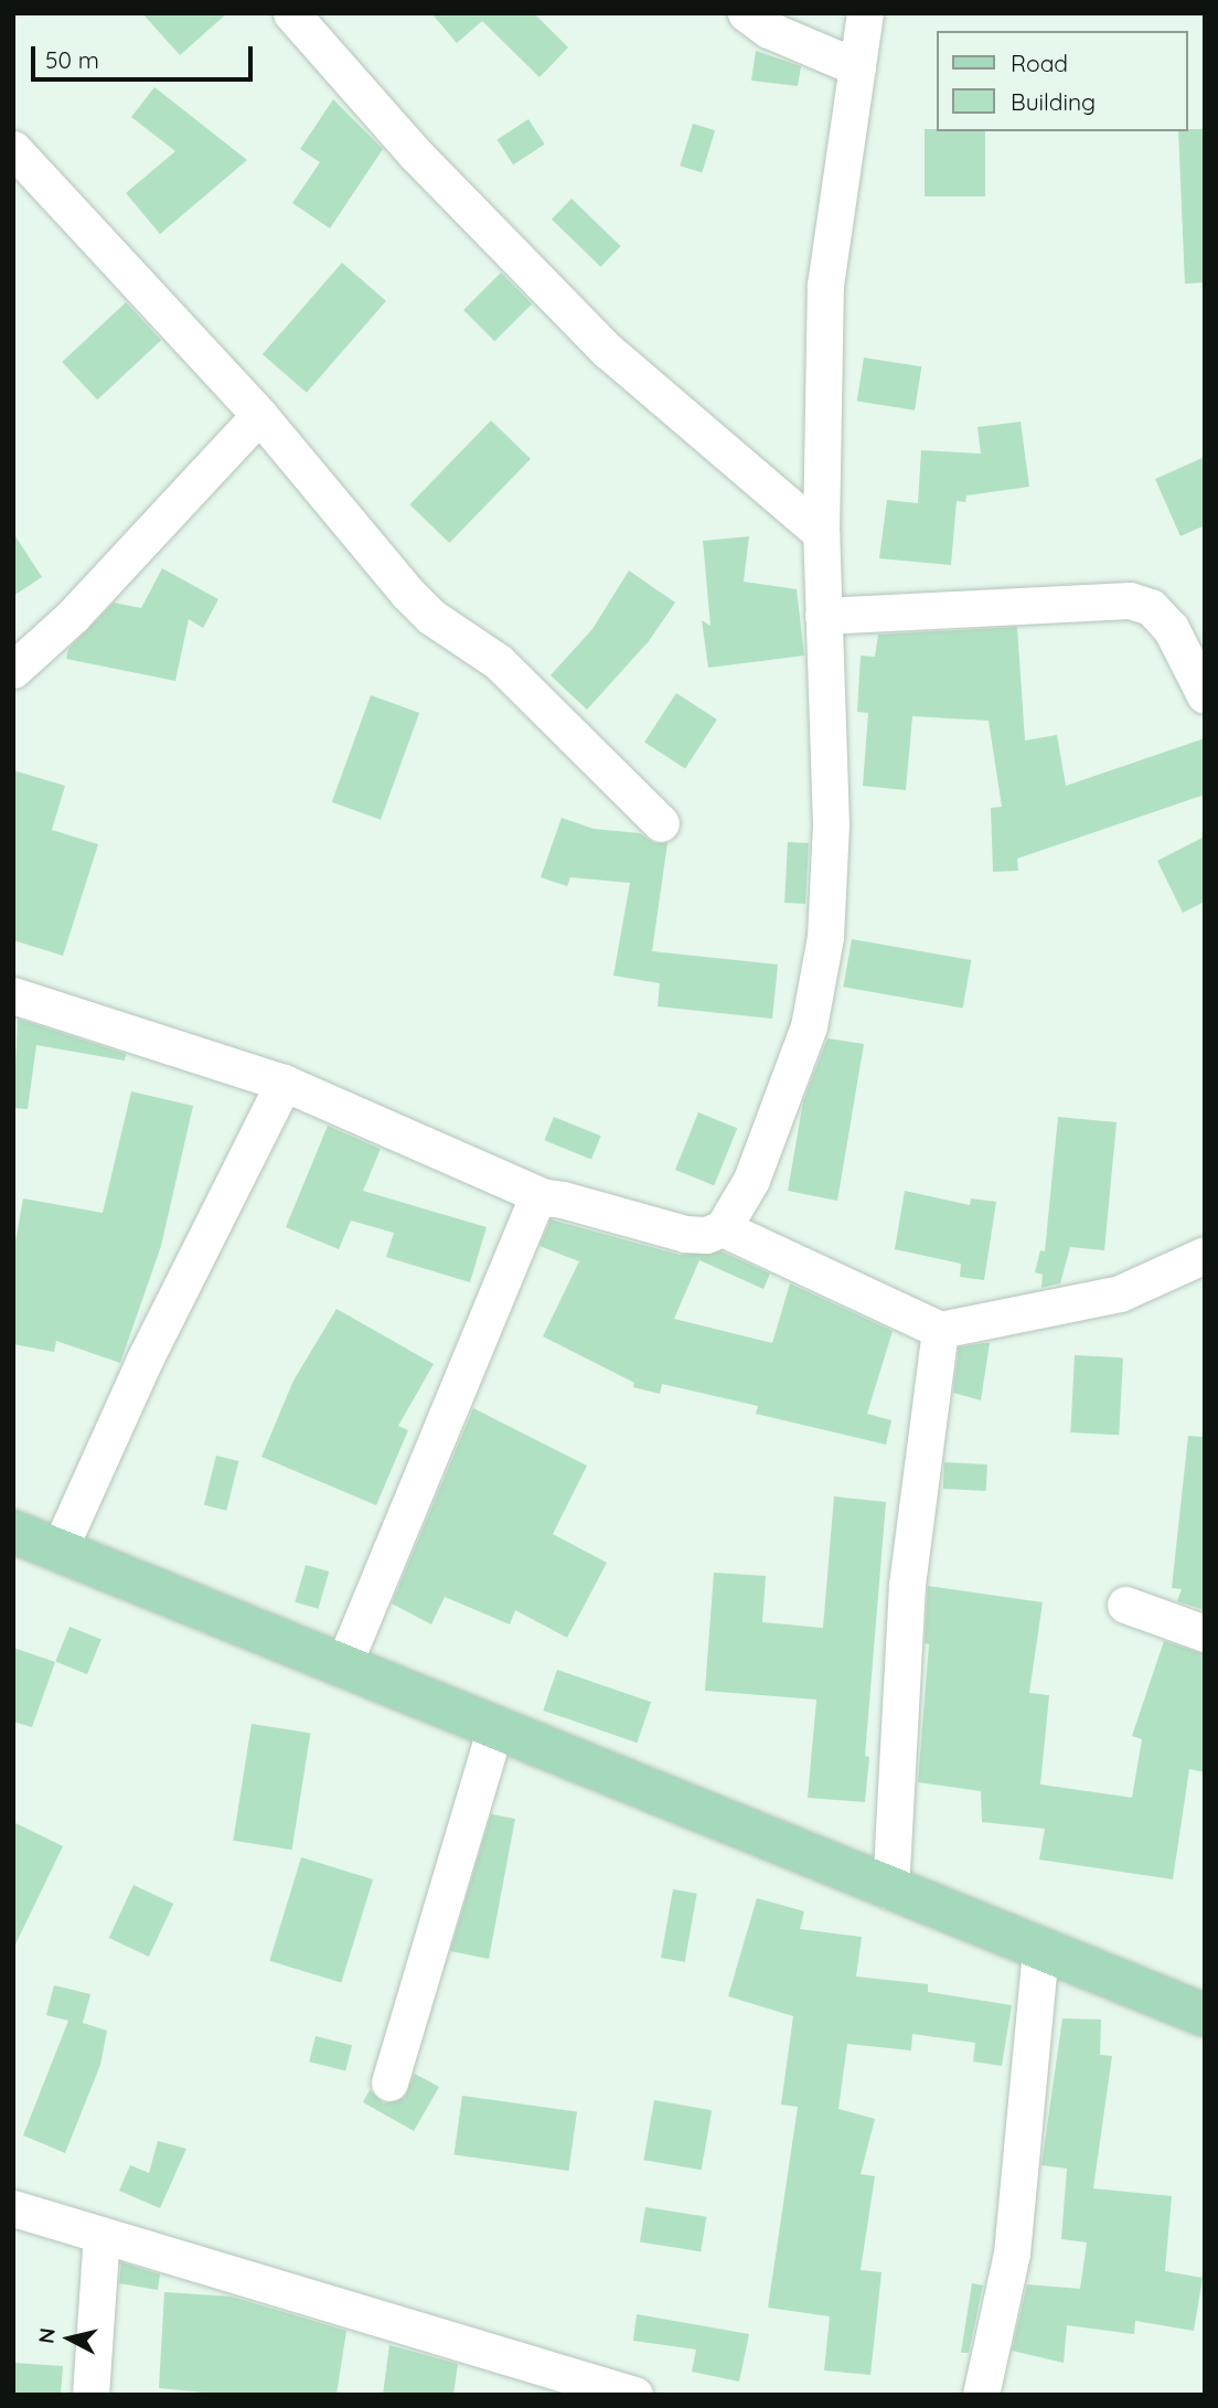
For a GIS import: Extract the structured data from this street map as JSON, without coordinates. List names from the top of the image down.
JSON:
{
  "legend": ["Road", "Building"],
  "scale_bar": "50 m",
  "north": "left"
}
